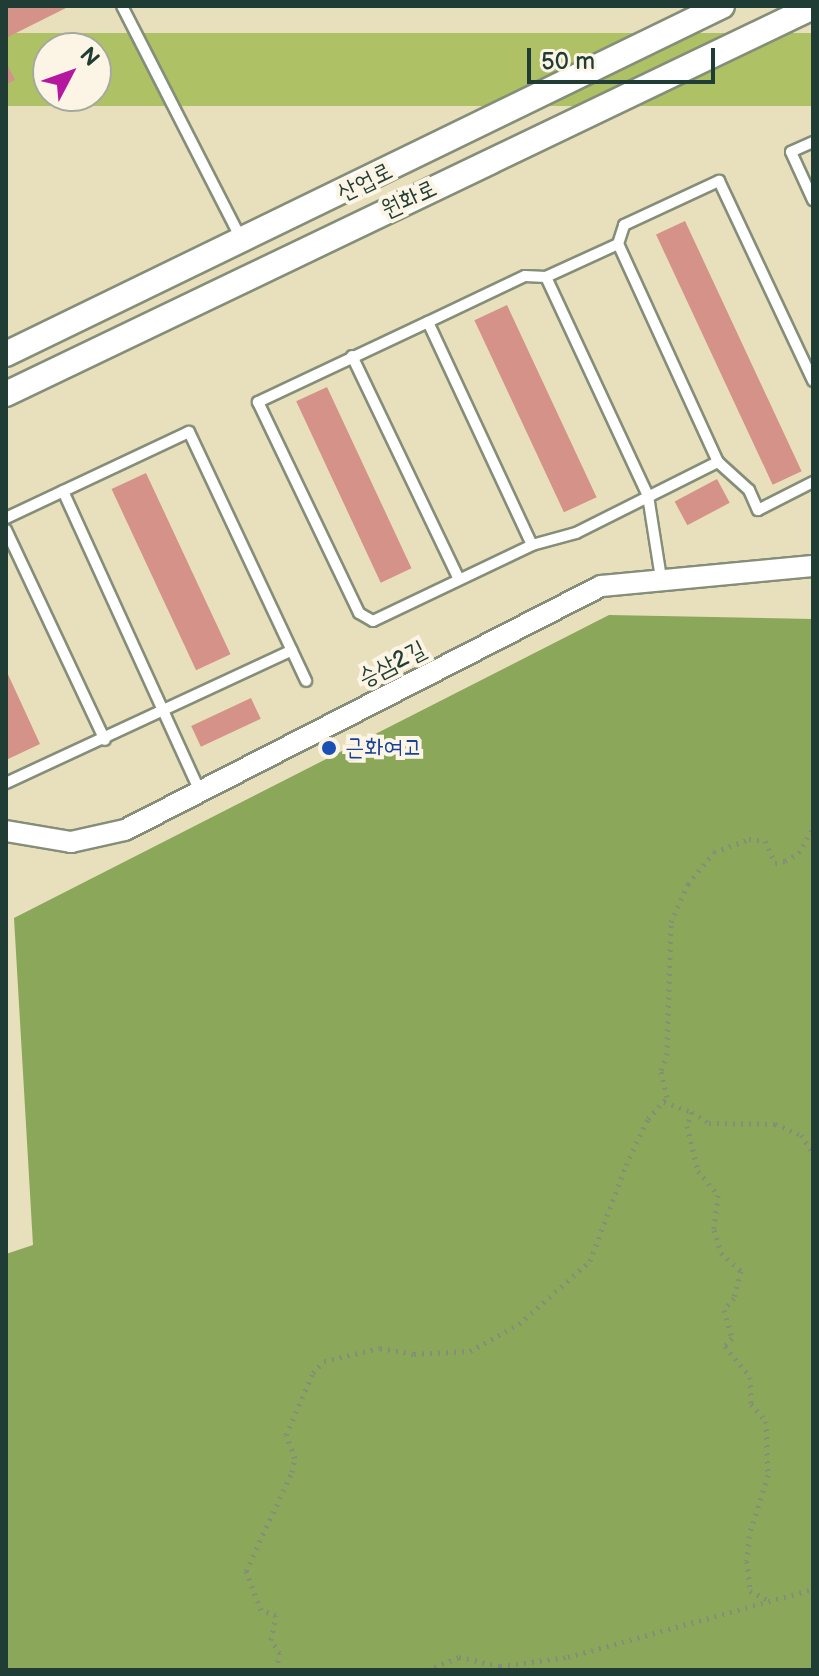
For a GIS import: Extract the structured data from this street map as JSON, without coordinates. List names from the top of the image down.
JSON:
{
  "streets": {
    "street": ["산업로", "원화로", "승삼2길"]
  },
  "places": ["근화여고"],
  "scale_bar": "50 m",
  "north": "top right"
}
